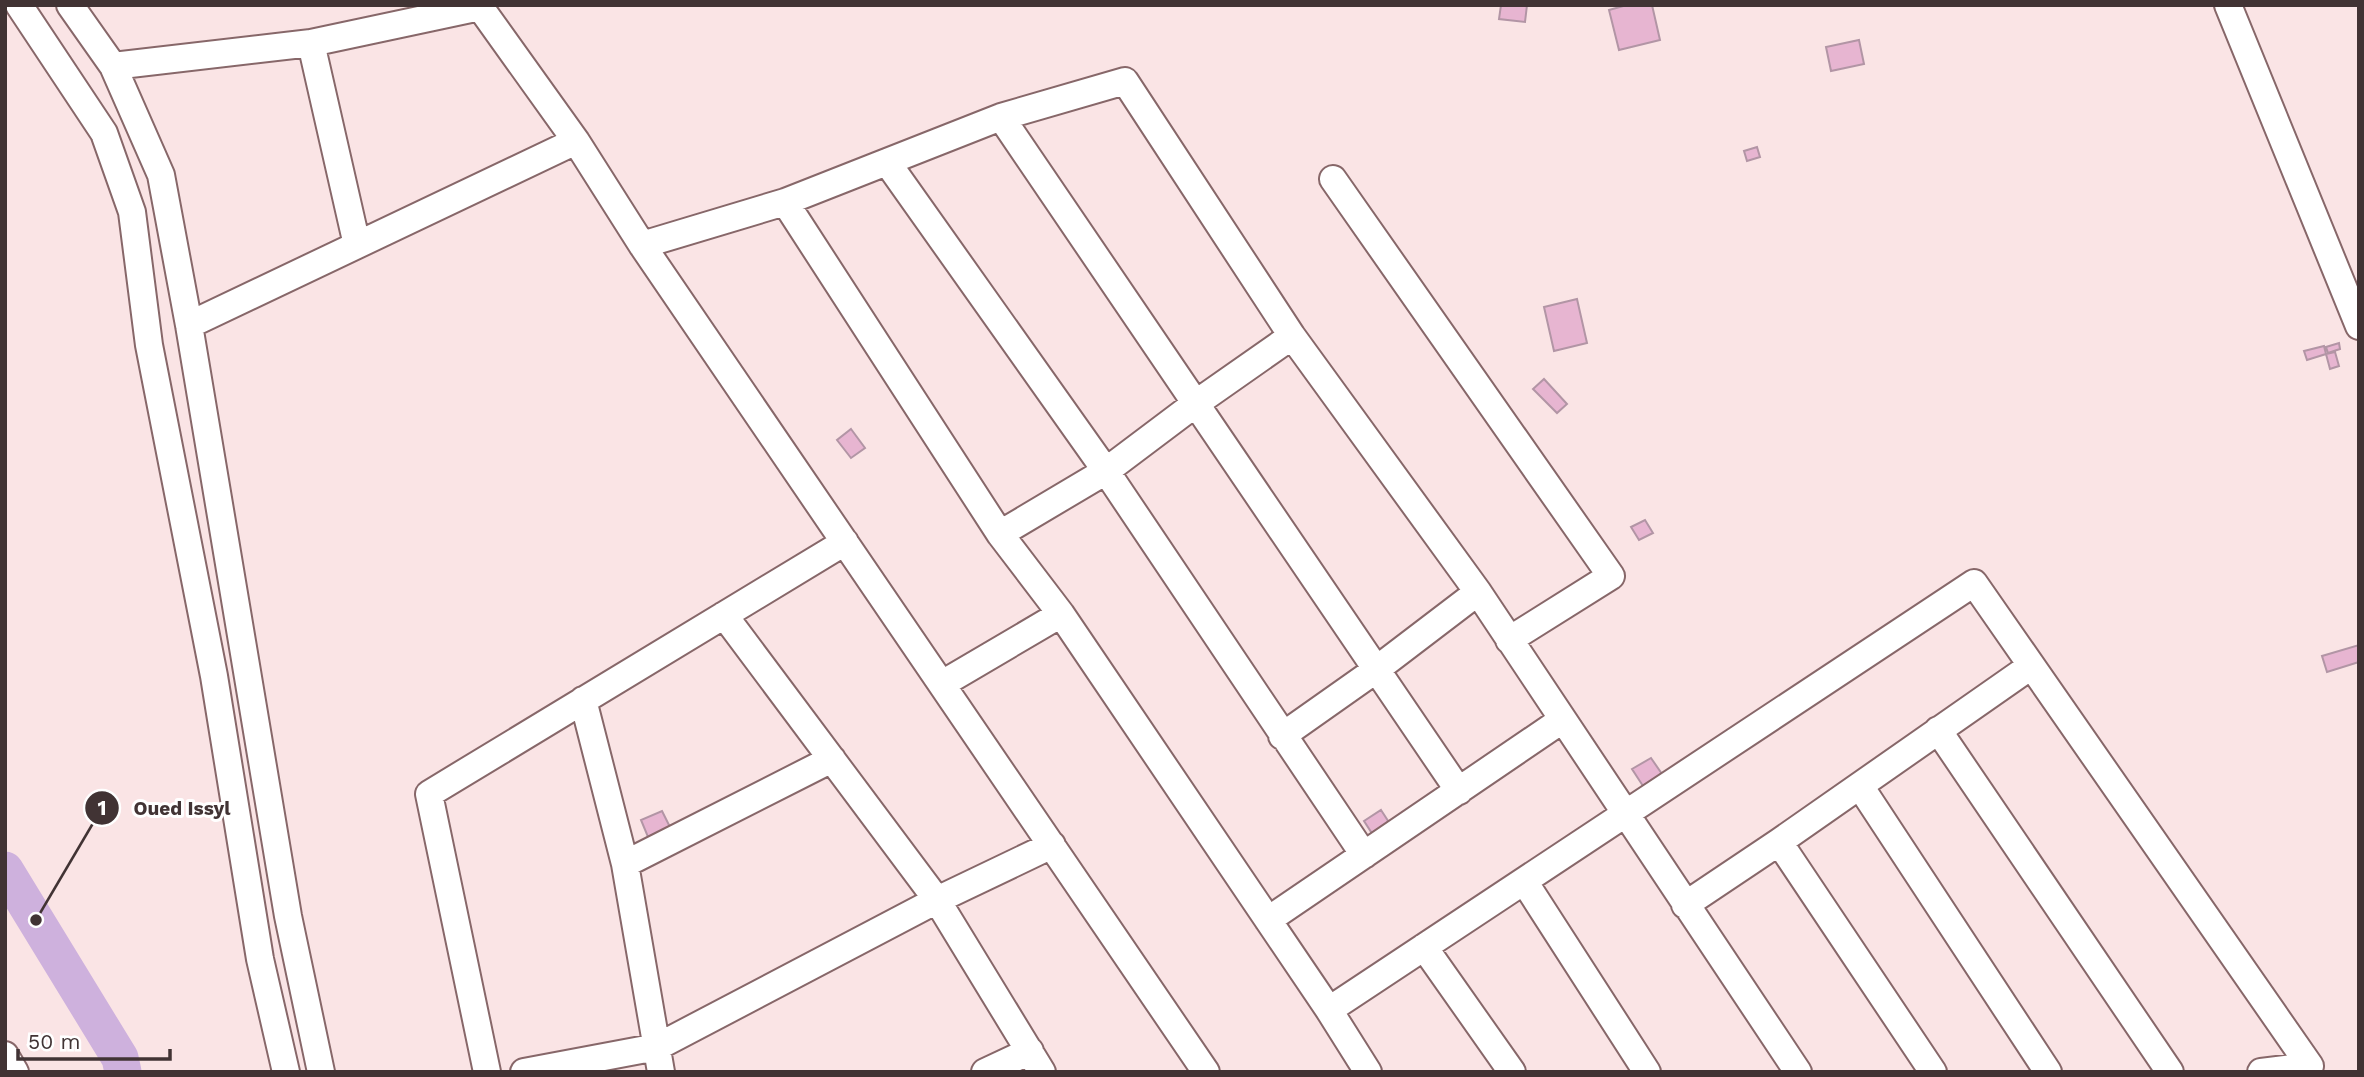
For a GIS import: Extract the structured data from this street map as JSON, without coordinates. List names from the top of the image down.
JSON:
{
  "places": ["Oued Issyl"],
  "scale_bar": "50 m"
}
